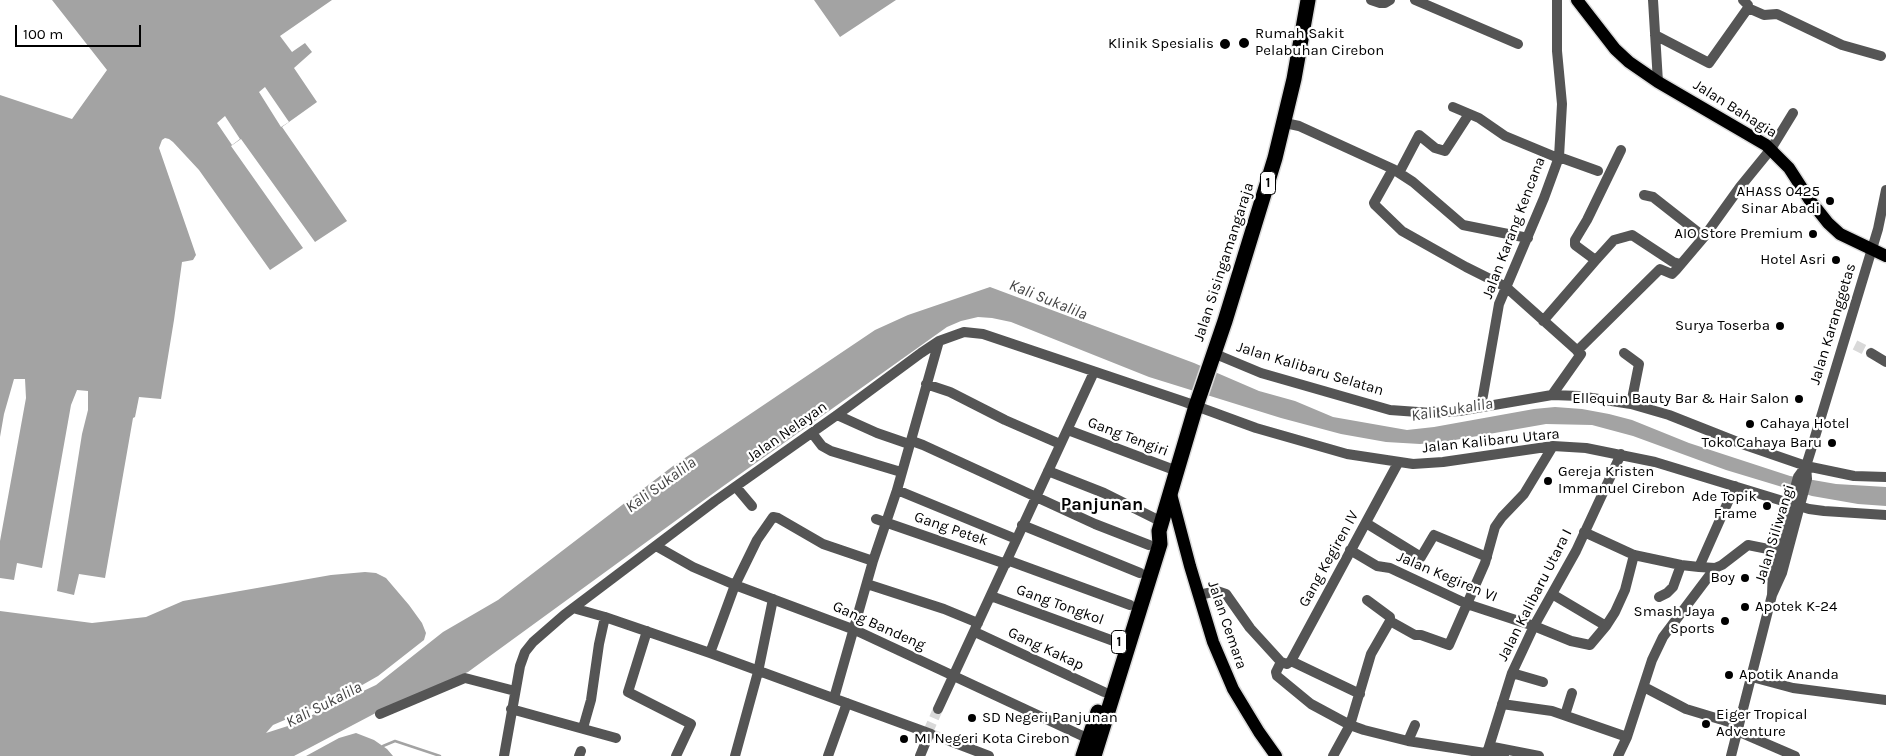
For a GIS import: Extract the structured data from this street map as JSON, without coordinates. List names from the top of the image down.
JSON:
{
  "streets": {
    "highway": ["1", "Jalan Sisingamangaraja"],
    "main road": ["Jalan Bahagia", "Jalan Cemara"],
    "street": [
      "Jalan Karang Kencana",
      "Jalan Karanggetas",
      "Jalan Kalibaru Selatan",
      "Jalan Nelayan",
      "Gang Tengiri",
      "Jalan Kalibaru Utara",
      "Gang Petek",
      "Jalan Siliwangi",
      "Gang Kegiren IV",
      "Jalan Kegiren VI",
      "Jalan Kalibaru Utara I",
      "Gang Tongkol",
      "Gang Bandeng",
      "Gang Kakap"
    ]
  },
  "crossings": [
    ["Jalan Bahagia", "Jalan Karanggetas"],
    ["Jalan Karang Kencana", "Jalan Kalibaru Selatan"],
    ["Jalan Sisingamangaraja", "Jalan Kalibaru Selatan"],
    ["Jalan Sisingamangaraja", "Jalan Nelayan"],
    ["Jalan Sisingamangaraja", "Gang Tengiri"],
    ["Jalan Sisingamangaraja", "Jalan Kalibaru Utara"],
    ["Jalan Sisingamangaraja", "Gang Petek"],
    ["Jalan Sisingamangaraja", "Gang Tongkol"],
    ["Jalan Sisingamangaraja", "Jalan Cemara"],
    ["Jalan Sisingamangaraja", "Gang Bandeng"],
    ["Jalan Sisingamangaraja", "Gang Kakap"],
    ["Jalan Karanggetas", "Jalan Kalibaru Selatan"],
    ["Jalan Karanggetas", "Jalan Siliwangi"],
    ["Jalan Kalibaru Selatan", "Jalan Siliwangi"],
    ["Jalan Nelayan", "Jalan Kalibaru Utara"],
    ["Jalan Nelayan", "Gang Bandeng"],
    ["Jalan Kalibaru Utara", "Jalan Siliwangi"],
    ["Jalan Kalibaru Utara", "Gang Kegiren IV"],
    ["Jalan Kalibaru Utara", "Jalan Kalibaru Utara I"],
    ["Gang Kegiren IV", "Jalan Kegiren VI"],
    ["Jalan Kegiren VI", "Jalan Kalibaru Utara I"]
  ],
  "districts": ["Panjunan"],
  "water": ["Kali Sukalila"],
  "places": [
    "Rumah Sakit Pelabuhan Cirebon",
    "Klinik Spesialis",
    "AHASS 0425 Sinar Abadi",
    "AIO Store Premium",
    "Hotel Asri",
    "Surya Toserba",
    "Ellequin Bauty Bar & Hair Salon",
    "Cahaya Hotel",
    "Toko Cahaya Baru",
    "Gereja Kristen Immanuel Cirebon",
    "Ade Topik Frame",
    "Boy",
    "Apotek K-24",
    "Smash Jaya Sports",
    "Apotik Ananda",
    "SD Negeri Panjunan",
    "Eiger Tropical Adventure",
    "MI Negeri Kota Cirebon"
  ],
  "scale_bar": "100 m"
}
